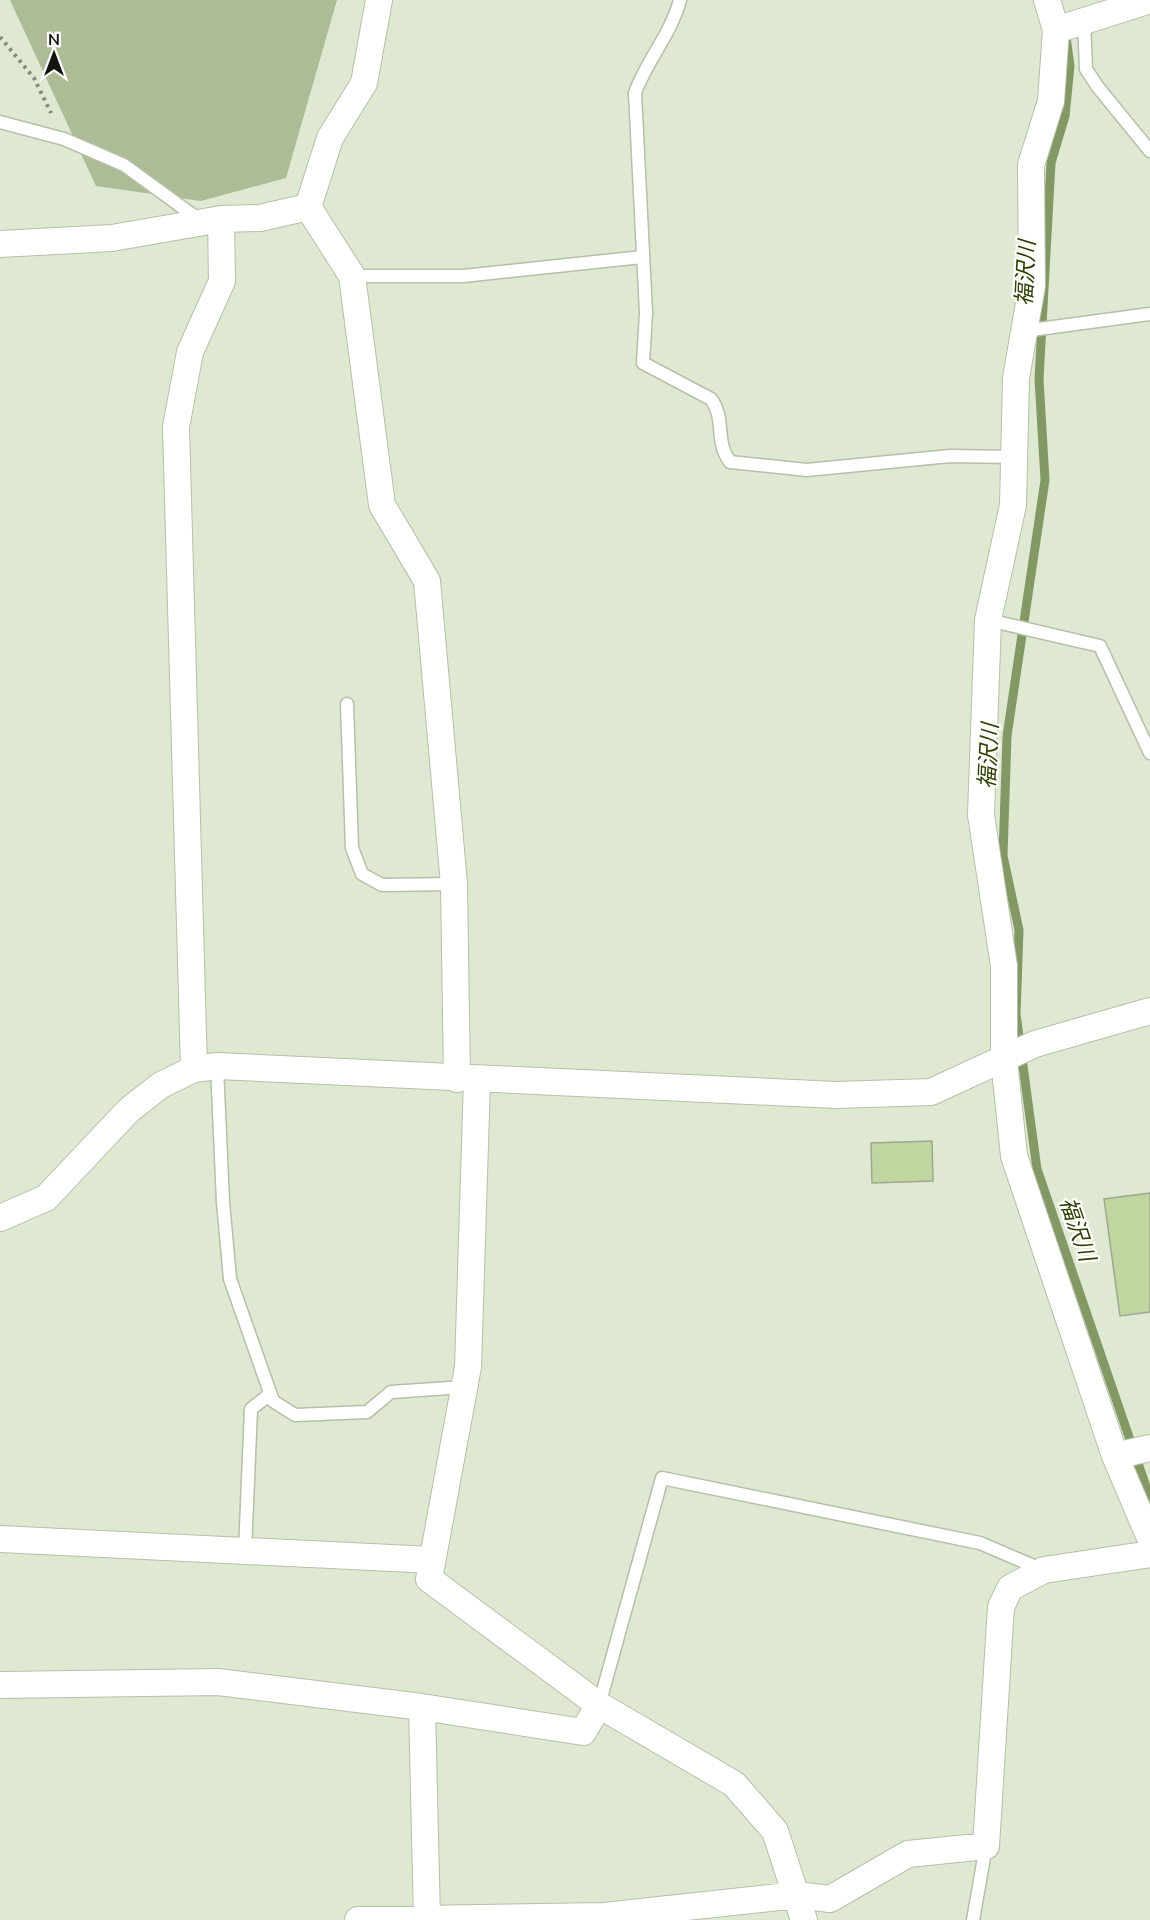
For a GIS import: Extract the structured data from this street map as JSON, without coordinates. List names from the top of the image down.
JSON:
{
  "water": ["福沢川"],
  "north": "top"
}
